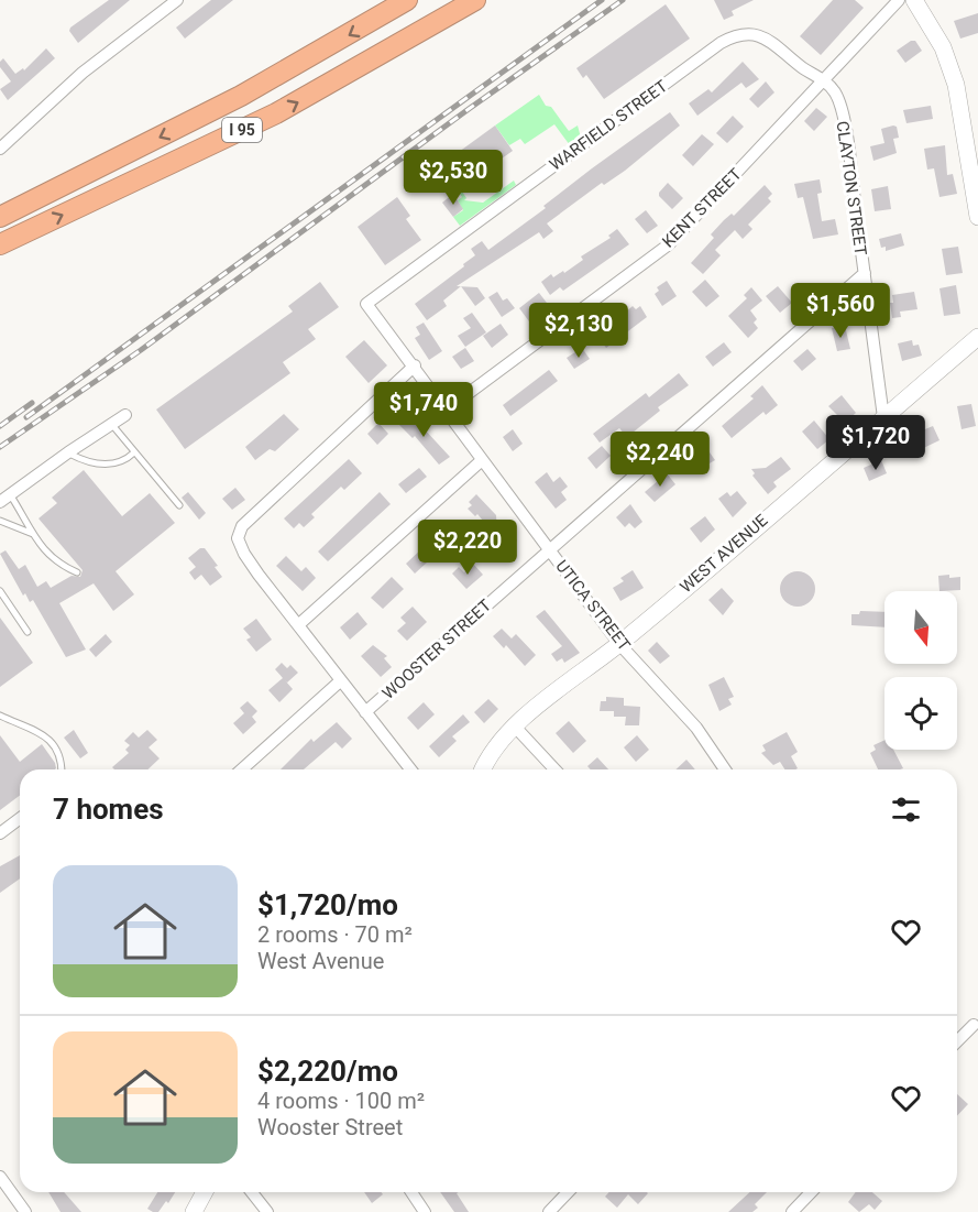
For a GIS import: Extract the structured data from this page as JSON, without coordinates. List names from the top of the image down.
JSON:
{
  "streets": {
    "highway": ["I 95"],
    "street": [
      "WARFIELD STREET",
      "CLAYTON STREET",
      "KENT STREET",
      "WEST AVENUE",
      "UTICA STREET",
      "WOOSTER STREET"
    ]
  },
  "crossings": [
    ["WARFIELD STREET", "CLAYTON STREET"],
    ["WARFIELD STREET", "KENT STREET"],
    ["WARFIELD STREET", "UTICA STREET"],
    ["CLAYTON STREET", "KENT STREET"],
    ["CLAYTON STREET", "WEST AVENUE"],
    ["CLAYTON STREET", "WOOSTER STREET"],
    ["KENT STREET", "UTICA STREET"],
    ["WEST AVENUE", "UTICA STREET"],
    ["UTICA STREET", "WOOSTER STREET"]
  ],
  "north": "bottom",
  "page": {
    "price": [
      "$2,530",
      "$1,560",
      "$2,130",
      "$1,740",
      "$1,720",
      "$2,240",
      "$2,220"
    ],
    "heading": "7 homes",
    "list": [
      {
        "name": "$1,720/mo",
        "note": "2 rooms · 70 m² · West Avenue"
      },
      {
        "name": "$2,220/mo",
        "note": "4 rooms · 100 m² · Wooster Street"
      }
    ]
  }
}
